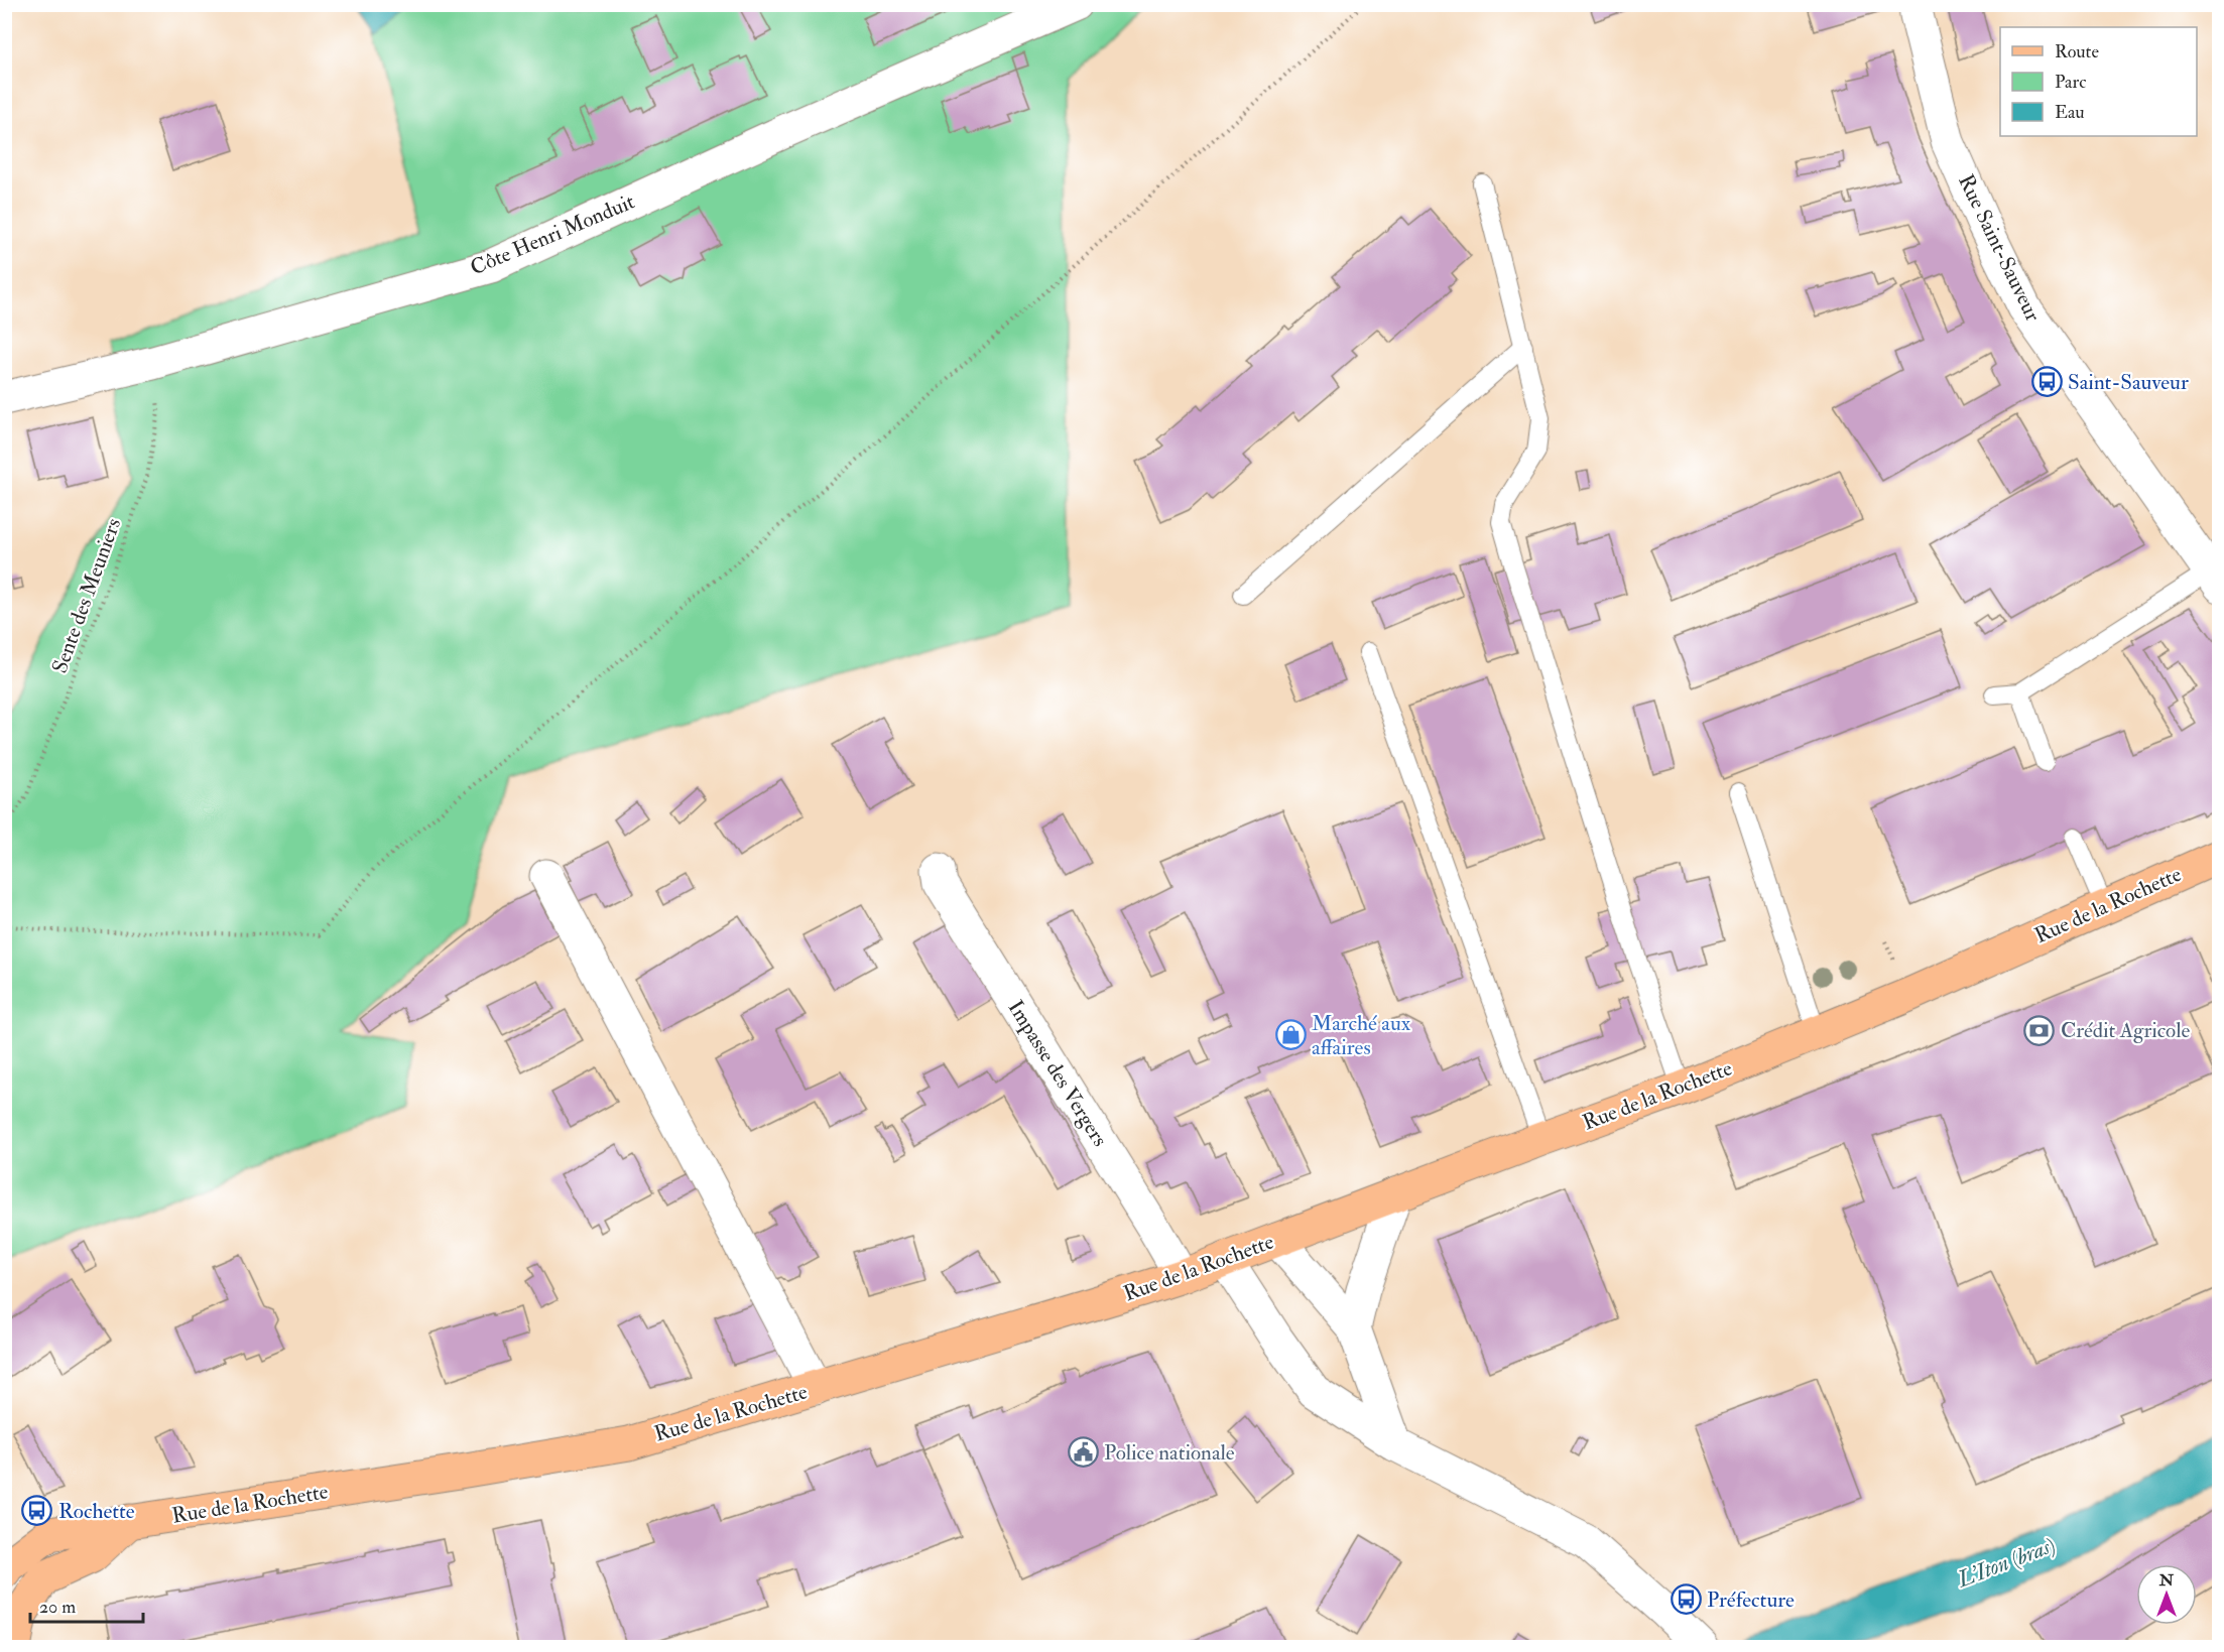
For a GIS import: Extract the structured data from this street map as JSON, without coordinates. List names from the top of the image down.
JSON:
{
  "streets": {
    "main road": ["Rue de la Rochette"],
    "street": ["Côte Henri Monduit", "Rue Saint-Sauveur", "Impasse des Vergers"],
    "path": ["Sente des Meuniers"]
  },
  "crossings": [
    ["Côte Henri Monduit", "Sente des Meuniers"],
    ["Rue de la Rochette", "Impasse des Vergers"]
  ],
  "water": ["L'Iton (bras)"],
  "places": {
    "bus stop": ["Saint-Sauveur", "Rochette", "Préfecture"],
    "bank": ["Crédit Agricole"],
    "shop": ["Marché aux affaires"],
    "public building": ["Police nationale"]
  },
  "legend": ["Route", "Parc", "Eau"],
  "scale_bar": "20 m",
  "north": "top"
}
